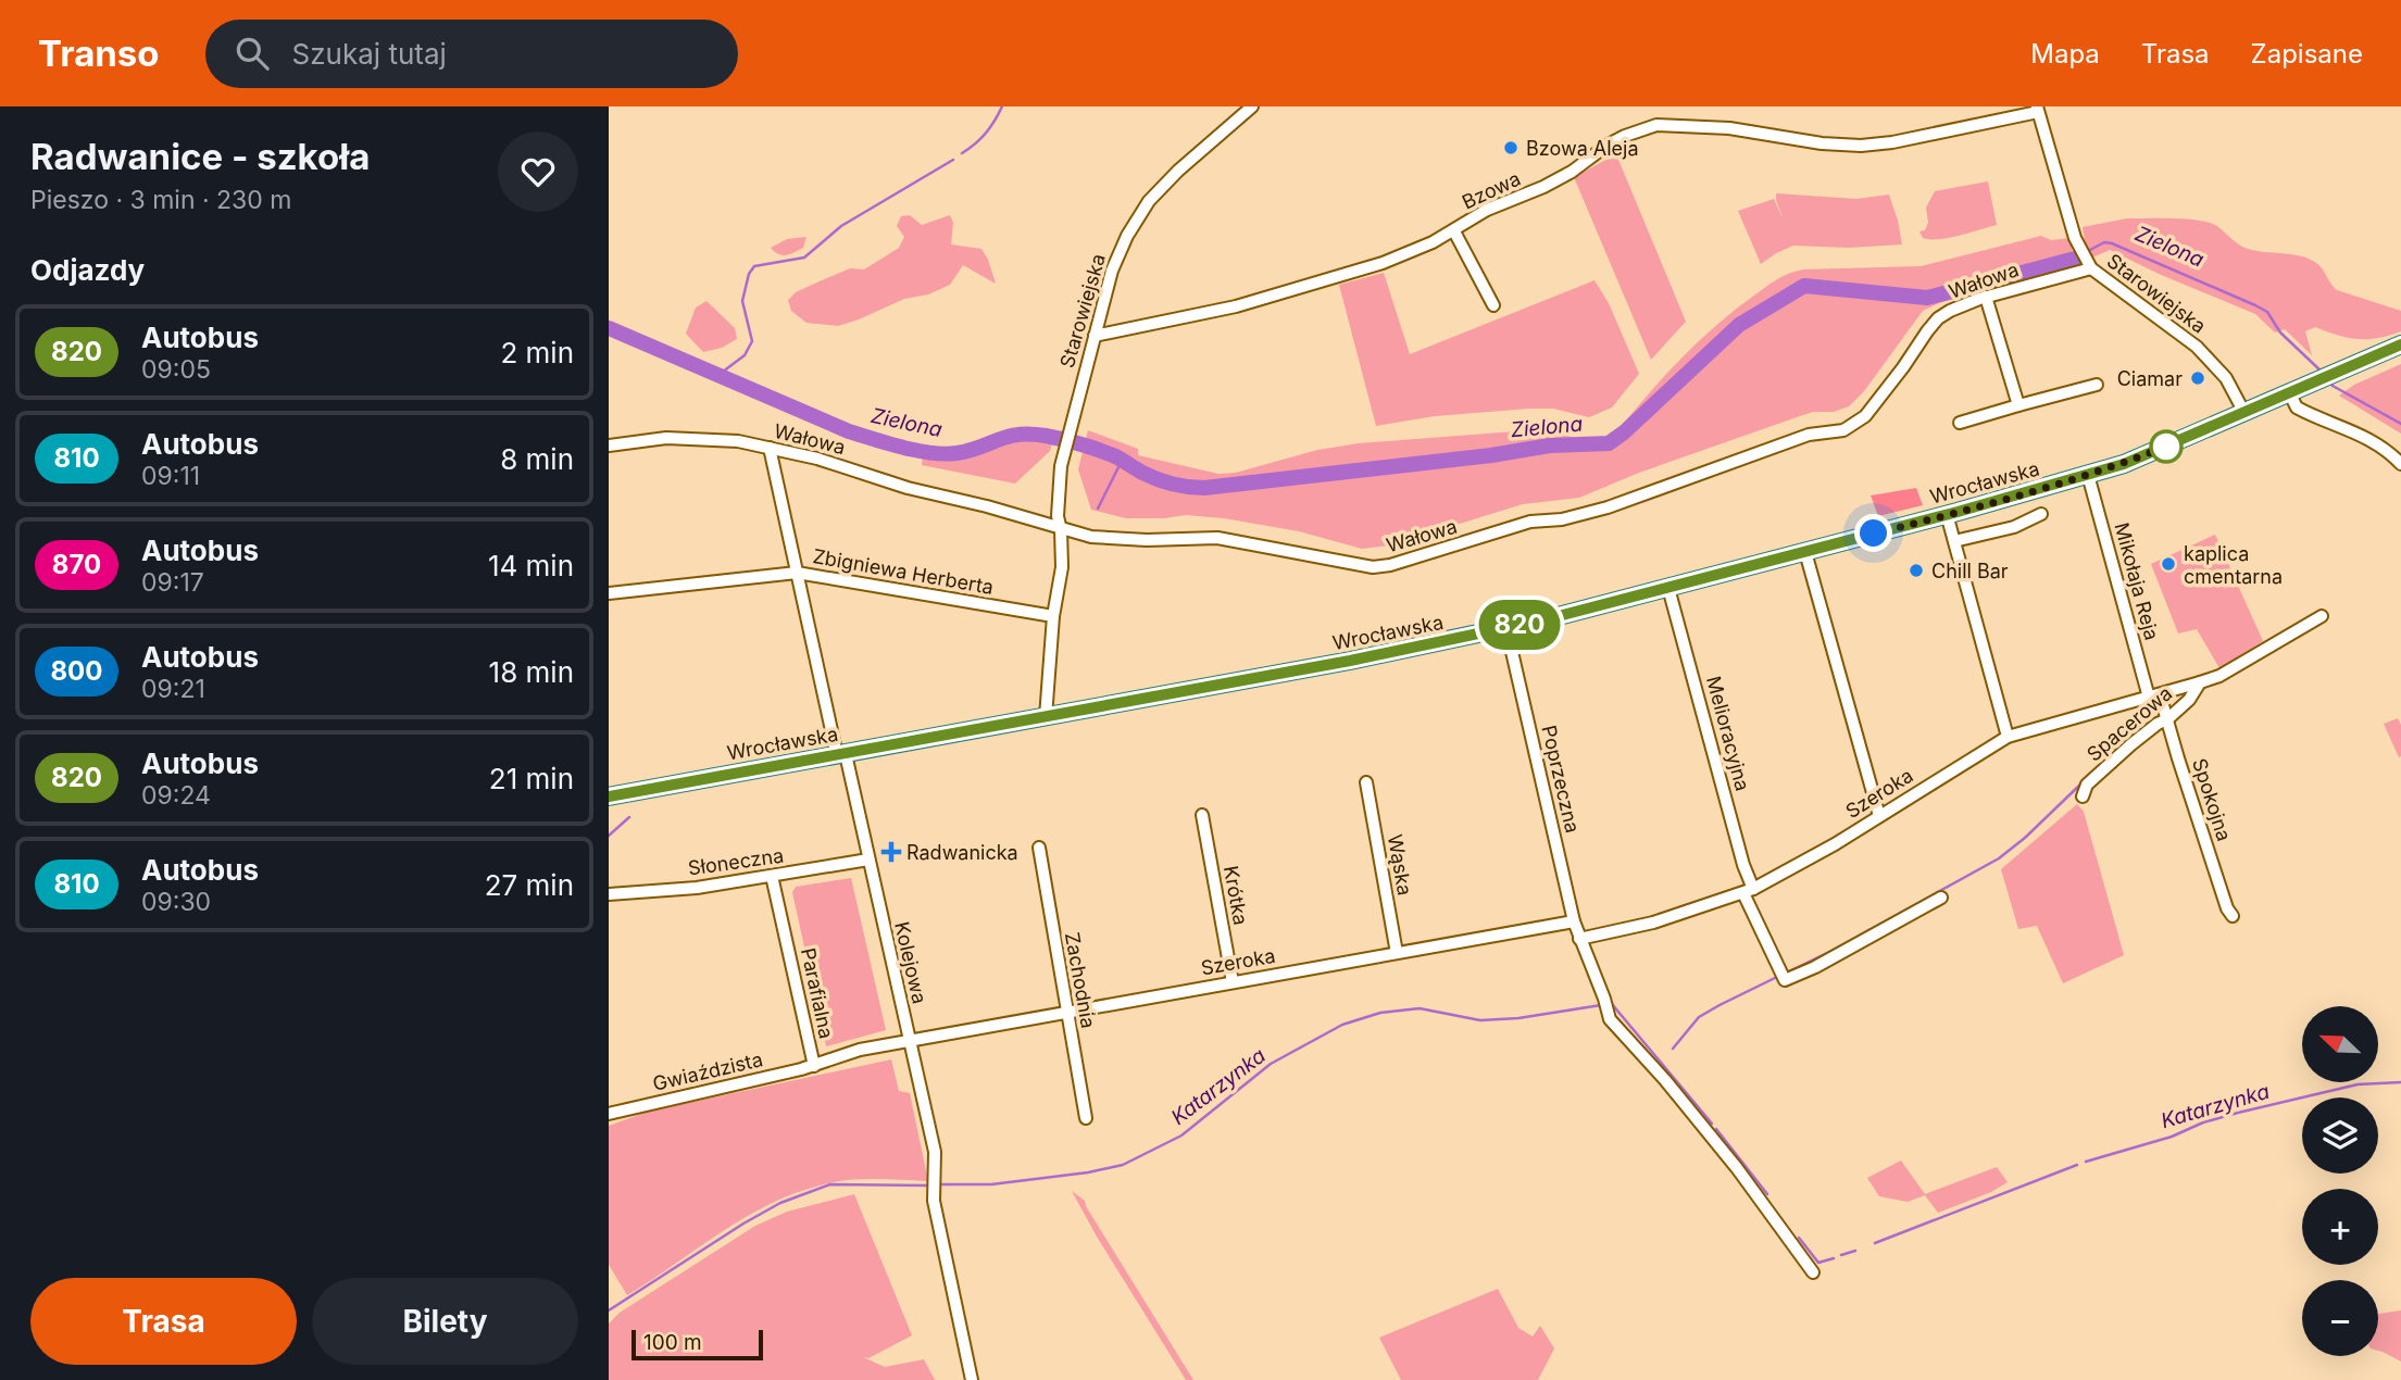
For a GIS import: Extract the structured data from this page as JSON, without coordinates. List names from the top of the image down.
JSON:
{
  "streets": {
    "main road": ["Wrocławska"],
    "street": [
      "Bzowa",
      "Wałowa",
      "Starowiejska",
      "Zbigniewa Herberta",
      "Mikołaja Reja",
      "Spacerowa",
      "Melioracyjna",
      "Poprzeczna",
      "Szeroka",
      "Spokojna",
      "Słoneczna",
      "Wąska",
      "Krótka",
      "Kolejowa",
      "Zachodnia",
      "Parafialna",
      "Gwiaździsta"
    ]
  },
  "crossings": [
    ["Bzowa", "Starowiejska"],
    ["Wałowa", "Starowiejska"],
    ["Wałowa", "Kolejowa"],
    ["Starowiejska", "Wrocławska"],
    ["Starowiejska", "Zbigniewa Herberta"],
    ["Wrocławska", "Mikołaja Reja"],
    ["Wrocławska", "Melioracyjna"],
    ["Wrocławska", "Poprzeczna"],
    ["Wrocławska", "Kolejowa"],
    ["Zbigniewa Herberta", "Kolejowa"],
    ["Mikołaja Reja", "Szeroka"],
    ["Mikołaja Reja", "Spokojna"],
    ["Spacerowa", "Szeroka"],
    ["Spacerowa", "Spokojna"],
    ["Melioracyjna", "Szeroka"],
    ["Poprzeczna", "Szeroka"],
    ["Szeroka", "Spokojna"],
    ["Szeroka", "Wąska"],
    ["Szeroka", "Krótka"],
    ["Szeroka", "Kolejowa"],
    ["Szeroka", "Zachodnia"],
    ["Szeroka", "Parafialna"],
    ["Słoneczna", "Kolejowa"],
    ["Słoneczna", "Parafialna"],
    ["Kolejowa", "Parafialna"],
    ["Parafialna", "Gwiaździsta"]
  ],
  "water": ["Zielona", "Katarzynka"],
  "places": {
    "other": [
      "Bzowa Aleja",
      "Ciamar",
      "kaplica cmentarna",
      "Chill Bar"
    ],
    "health": ["Radwanicka"]
  },
  "lines": ["bus line 820"],
  "scale_bar": "100 m",
  "north": "top left",
  "page": {
    "header": "Transo",
    "search": "Szukaj tutaj",
    "nav": ["Mapa", "Trasa", "Zapisane"],
    "heading": [
      ["Radwanice - szkoła", "Pieszo · 3 min · 230 m"],
      "Odjazdy"
    ],
    "on_map": "820",
    "list": [
      {
        "mark": "820",
        "name": "Autobus",
        "note": "09:05",
        "value": "2 min"
      },
      {
        "mark": "810",
        "name": "Autobus",
        "note": "09:11",
        "value": "8 min"
      },
      {
        "mark": "870",
        "name": "Autobus",
        "note": "09:17",
        "value": "14 min"
      },
      {
        "mark": "800",
        "name": "Autobus",
        "note": "09:21",
        "value": "18 min"
      },
      {
        "mark": "820",
        "name": "Autobus",
        "note": "09:24",
        "value": "21 min"
      },
      {
        "mark": "810",
        "name": "Autobus",
        "note": "09:30",
        "value": "27 min"
      }
    ],
    "map_buttons": ["+", "−"],
    "buttons": ["Trasa", "Bilety"],
    "scale": "100 m"
  }
}
